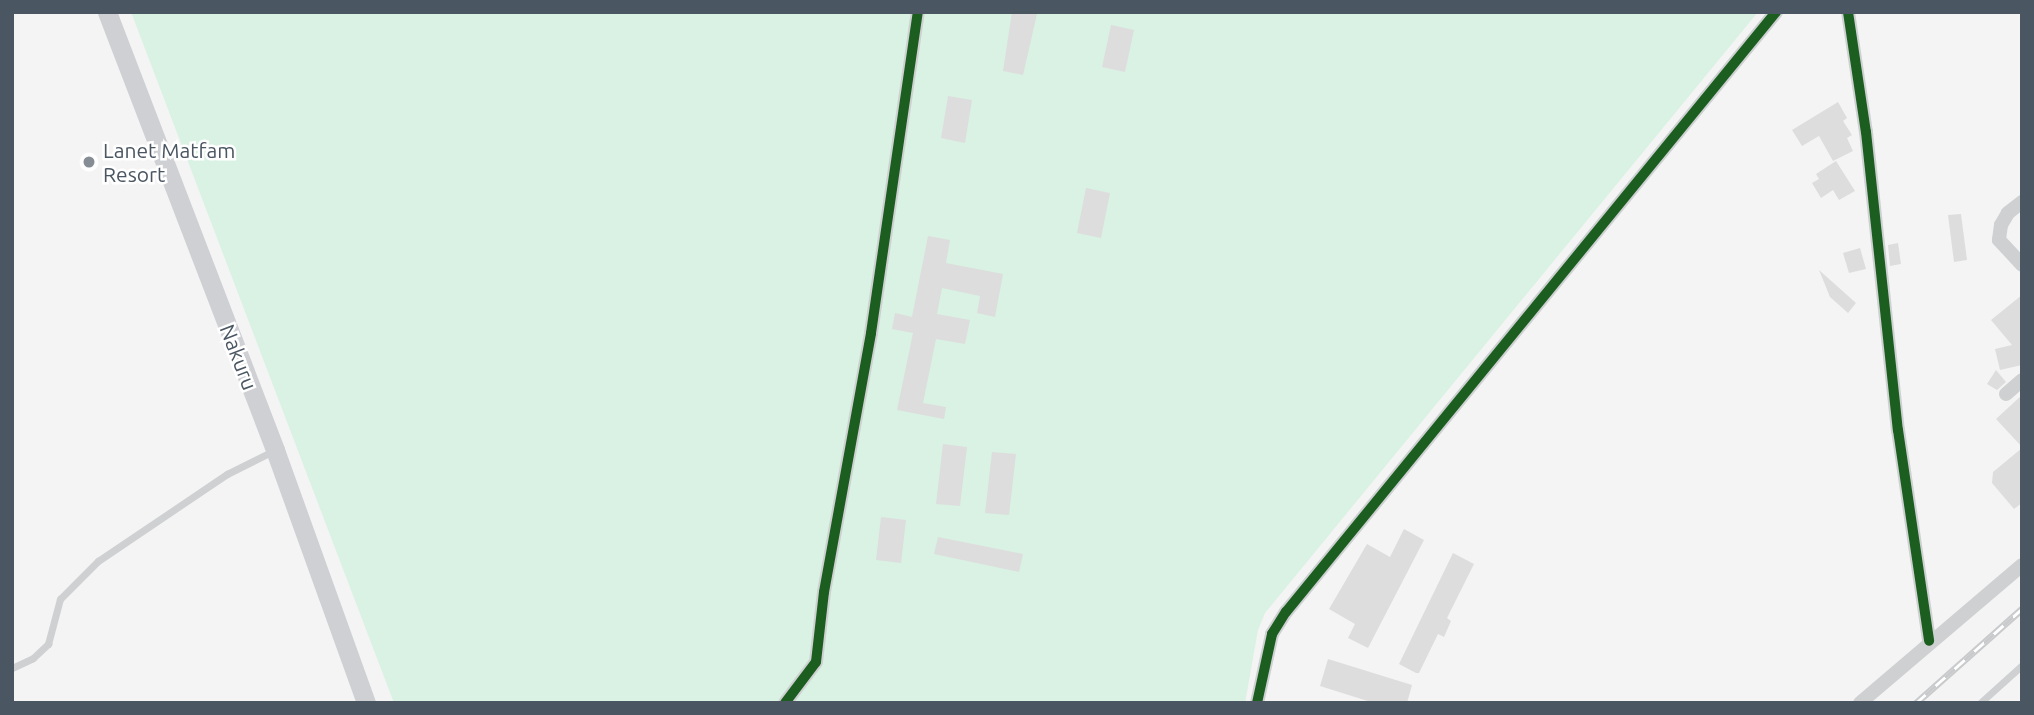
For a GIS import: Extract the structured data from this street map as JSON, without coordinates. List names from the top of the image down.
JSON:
{
  "streets": {
    "main road": ["Nakuru"]
  },
  "places": ["Lanet Matfam Resort"]
}
